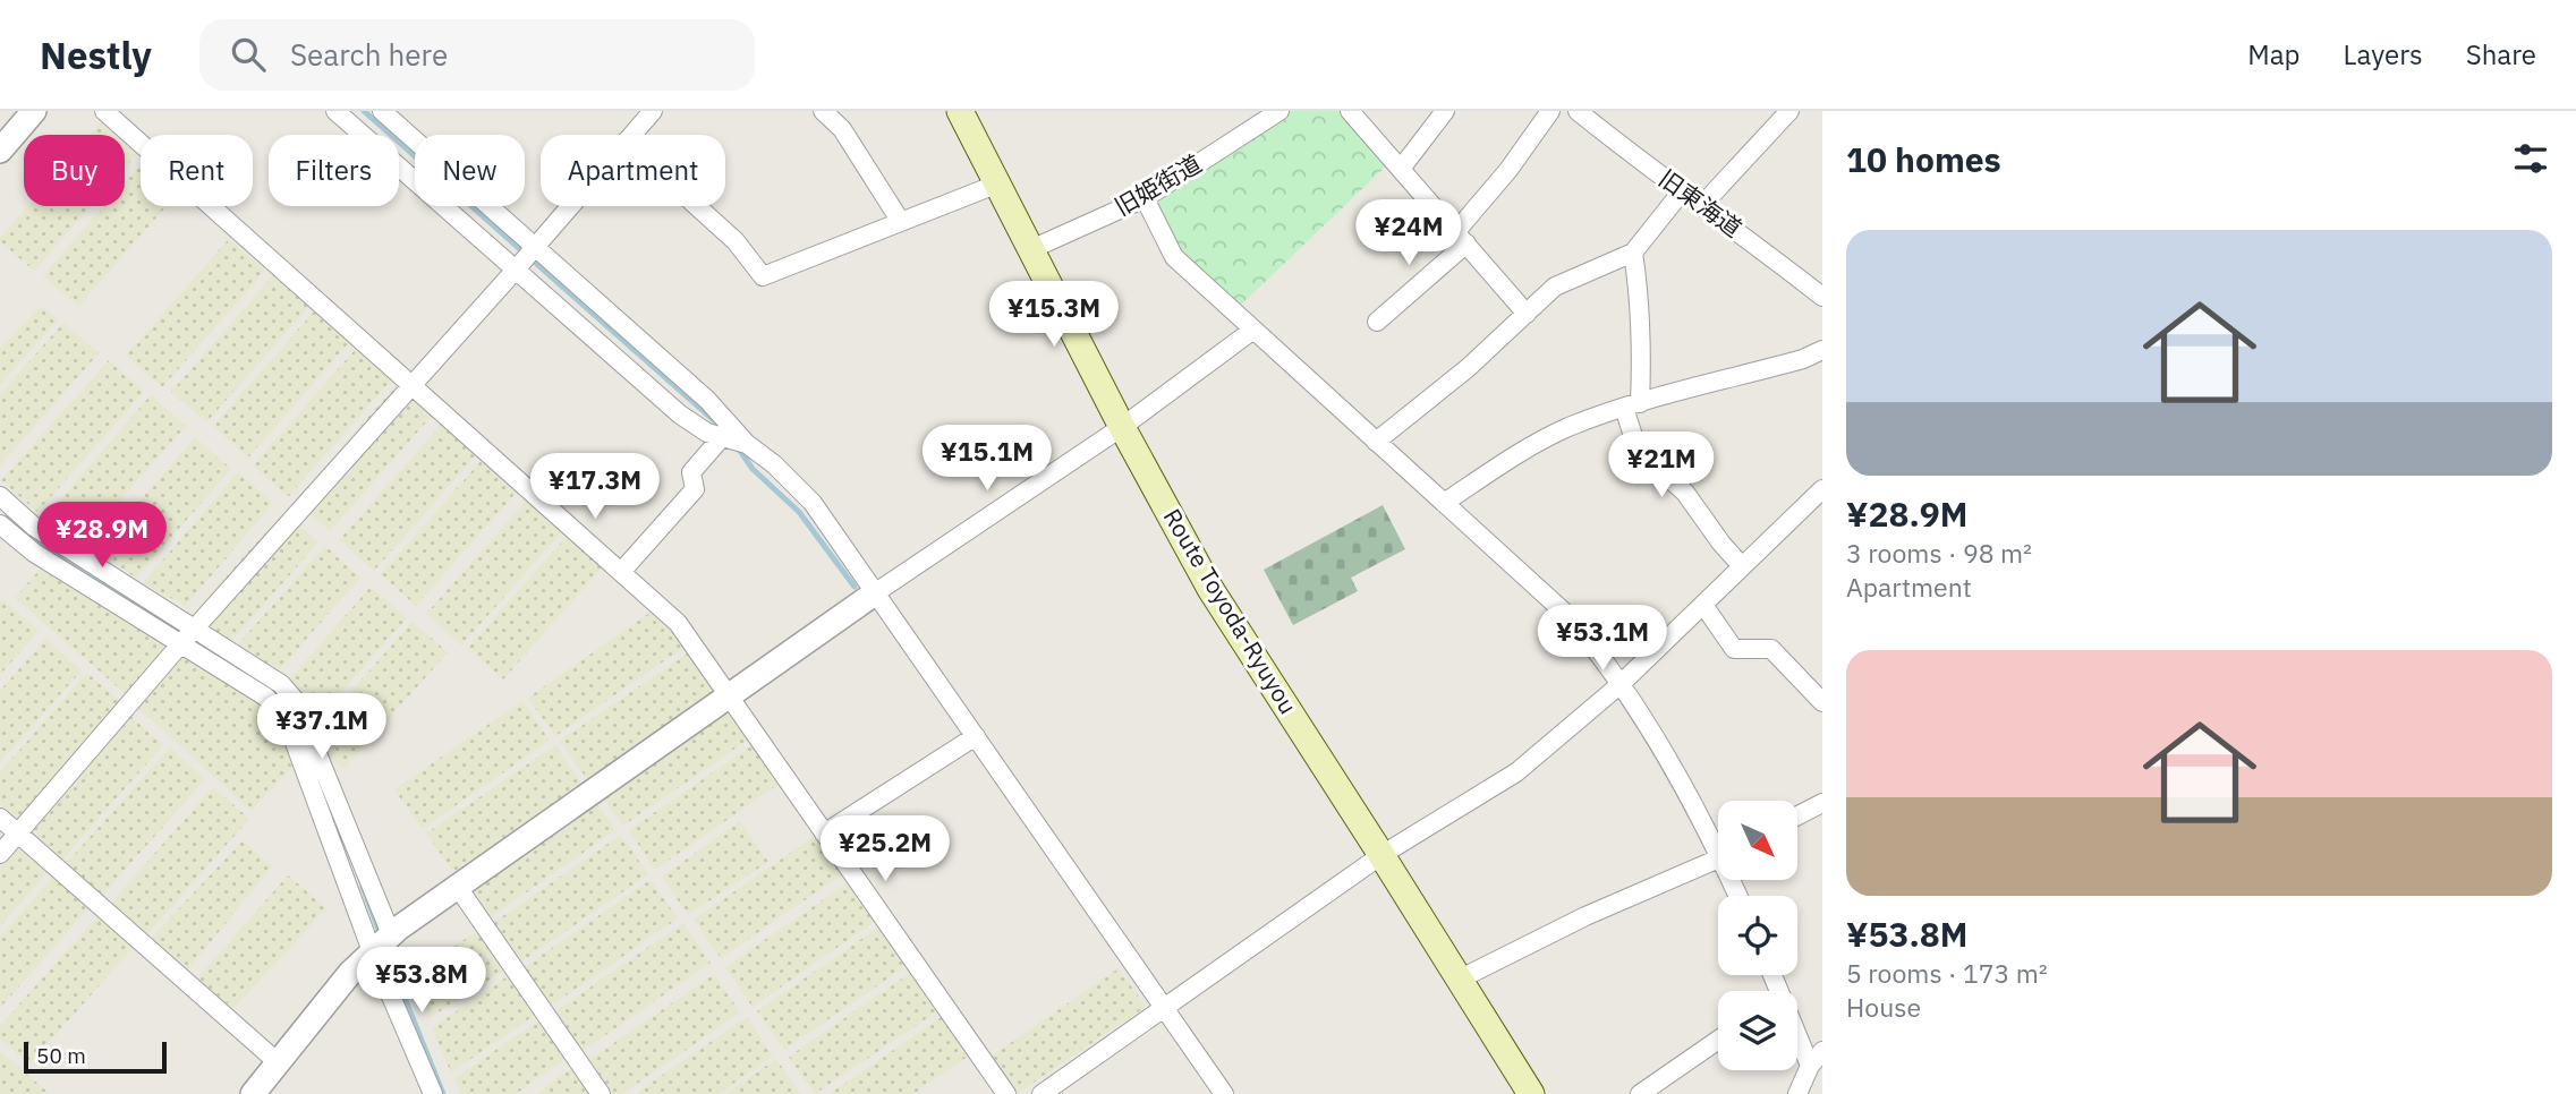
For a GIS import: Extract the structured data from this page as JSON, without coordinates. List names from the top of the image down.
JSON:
{
  "streets": {
    "main road": ["Route Toyoda-Ryuyou"],
    "street": ["旧姫街道", "旧東海道"]
  },
  "crossings": [
    ["旧姫街道", "Route Toyoda-Ryuyou"]
  ],
  "scale_bar": "50 m",
  "north": "bottom right",
  "page": {
    "header": "Nestly",
    "search": "Search here",
    "nav": ["Map", "Layers", "Share"],
    "heading": "10 homes",
    "chip": [
      "Buy",
      "Rent",
      "Filters",
      "New",
      "Apartment"
    ],
    "price": [
      "¥24M",
      "¥15.3M",
      "¥15.1M",
      "¥21M",
      "¥17.3M",
      "¥28.9M",
      "¥53.1M",
      "¥37.1M",
      "¥25.2M",
      "¥53.8M"
    ],
    "list": [
      {
        "name": "¥28.9M",
        "note": "3 rooms · 98 m² · Apartment"
      },
      {
        "name": "¥53.8M",
        "note": "5 rooms · 173 m² · House"
      }
    ],
    "scale": "50 m"
  }
}
